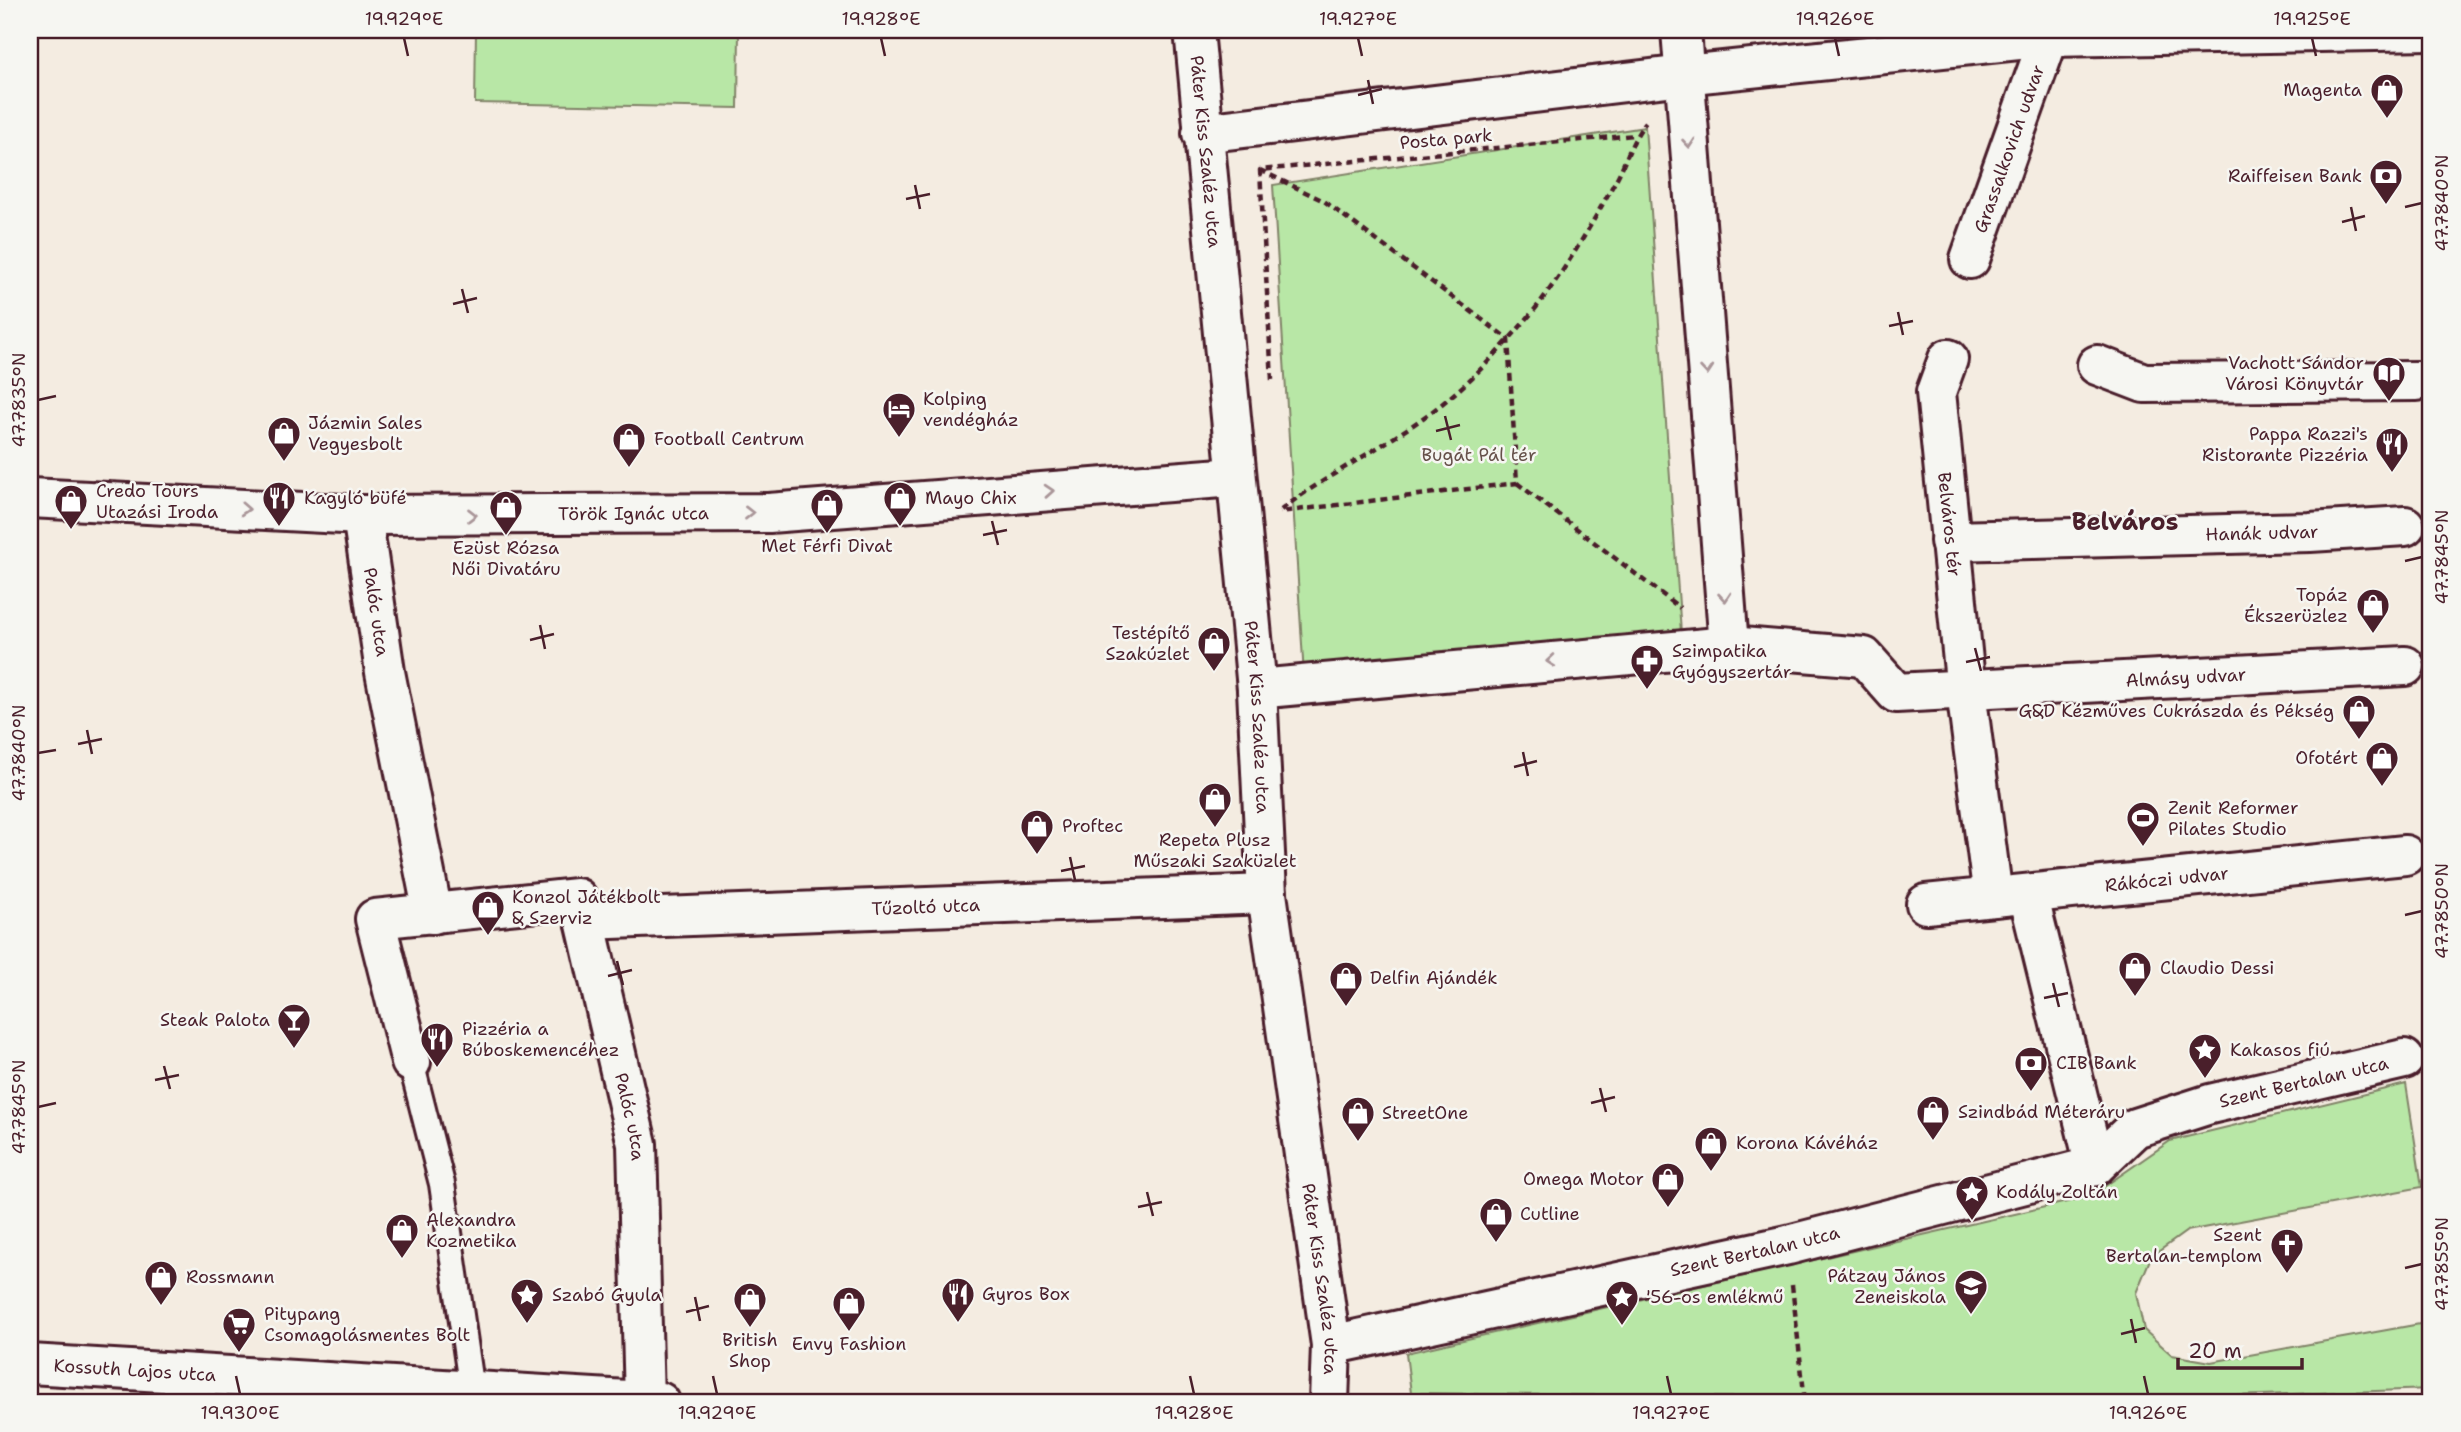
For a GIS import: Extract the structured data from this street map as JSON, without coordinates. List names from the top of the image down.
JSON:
{
  "streets": {
    "street": [
      "Grassalkovich udvar",
      "Páter Kiss Szaléz utca",
      "Török Ignác utca",
      "Belváros tér",
      "Hanák udvar",
      "Palóc utca",
      "Almásy udvar",
      "Rákóczi udvar",
      "Tűzoltó utca",
      "Szent Bertalan utca",
      "Kossuth Lajos utca"
    ],
    "path": ["Posta park"]
  },
  "crossings": [
    ["Páter Kiss Szaléz utca", "Török Ignác utca"],
    ["Páter Kiss Szaléz utca", "Tűzoltó utca"],
    ["Páter Kiss Szaléz utca", "Szent Bertalan utca"],
    ["Török Ignác utca", "Palóc utca"],
    ["Belváros tér", "Hanák udvar"],
    ["Belváros tér", "Almásy udvar"],
    ["Belváros tér", "Rákóczi udvar"],
    ["Palóc utca", "Tűzoltó utca"],
    ["Palóc utca", "Kossuth Lajos utca"]
  ],
  "one_way": ["Török Ignác utca"],
  "districts": ["Belváros"],
  "parks": ["Bugát Pál tér"],
  "places": {
    "shop": [
      "Magenta",
      "Jázmin Sales Vegyesbolt",
      "Football Centrum",
      "Mayo Chix",
      "Credo Tours Utazási Iroda",
      "Met Férfi Divat",
      "Ezüst Rózsa Női Divatáru",
      "Topáz Ékszerüzlez",
      "Testépítő Szakúzlet",
      "G&D Kézműves Cukrászda és Pékség",
      "Ofotért",
      "Repeta Plusz Műszaki Szaküzlet",
      "Proftec",
      "Konzol Játékbolt & Szerviz",
      "Claudio Dessi",
      "Delfin Ajándék",
      "Szindbád Méteráru",
      "StreetOne",
      "Korona Kávéház",
      "Omega Motor",
      "Cutline",
      "Alexandra Kozmetika",
      "Rossmann",
      "British Shop",
      "Envy Fashion"
    ],
    "bank": ["Raiffeisen Bank", "CIB Bank"],
    "library": ["Vachott Sándor Városi Könyvtár"],
    "hotel": ["Kolping vendégház"],
    "restaurant": [
      "Pappa Razzi's Ristorante Pizzéria",
      "Kagyló büfé",
      "Pizzéria a Búboskemencéhez",
      "Gyros Box"
    ],
    "pharmacy": ["Szimpatika Gyógyszertár"],
    "sports": ["Zenit Reformer Pilates Studio"],
    "bar": ["Steak Palota"],
    "place": [
      "Kakasos fiú",
      "Kodály Zoltán",
      "Szabó Gyula",
      "'56-os emlékmű"
    ],
    "church": ["Szent Bertalan-templom"],
    "school or university": ["Pátzay János Zeneiskola"],
    "supermarket": ["Pitypang Csomagolásmentes Bolt"]
  },
  "scale_bar": "20 m",
  "coordinates": [
    "19.929°E",
    "19.928°E",
    "19.927°E",
    "19.926°E",
    "19.925°E",
    "47.7840°N",
    "47.7835°N",
    "47.7845°N",
    "47.7850°N",
    "47.7855°N",
    "19.930°E"
  ]
}
